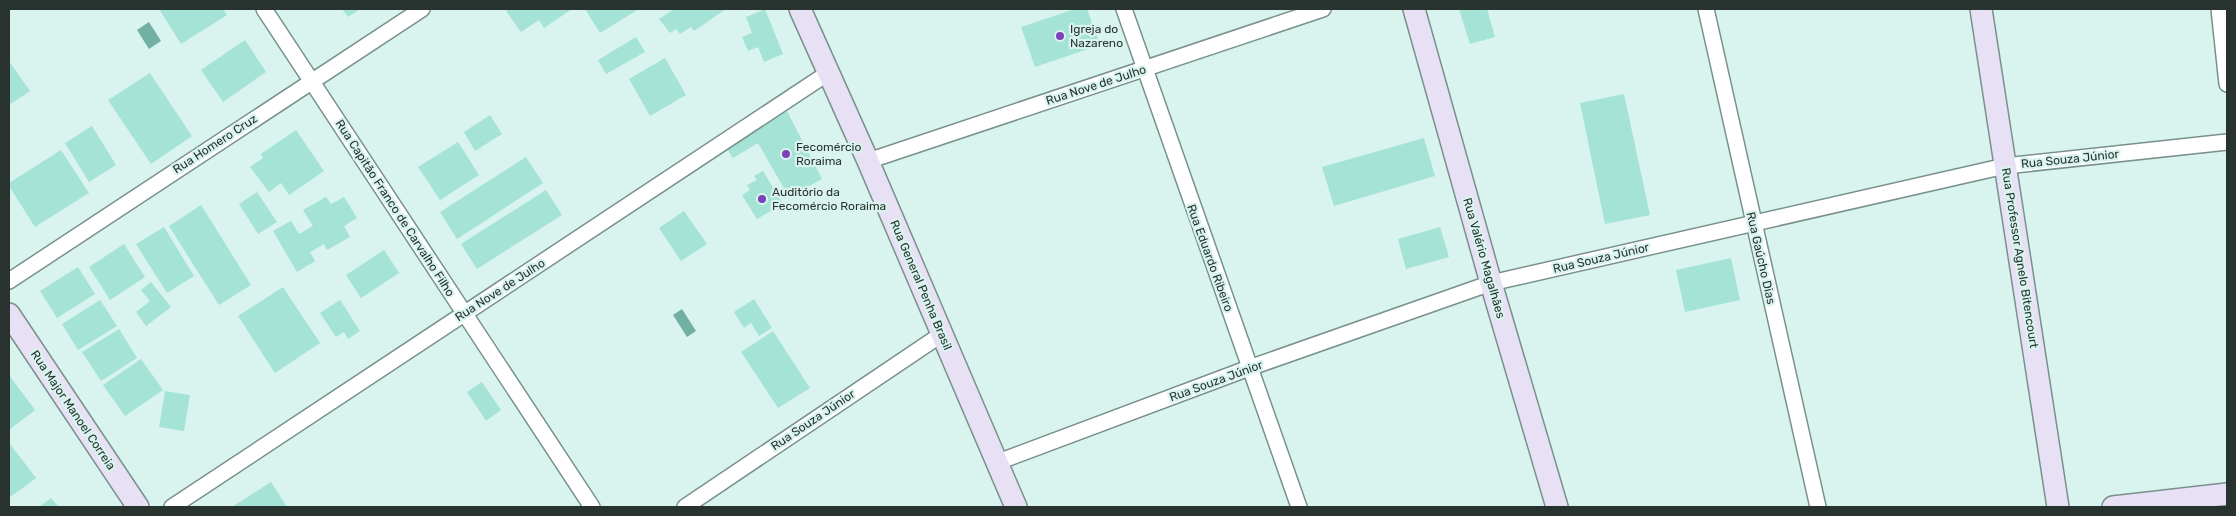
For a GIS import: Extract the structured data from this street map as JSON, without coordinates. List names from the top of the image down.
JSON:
{
  "streets": {
    "street": [
      "Rua Nove de Julho",
      "Rua Homero Cruz",
      "Rua Souza Júnior",
      "Rua Capitão Franco de Carvalho Filho",
      "Rua Eduardo Ribeiro",
      "Rua Valério Magalhães",
      "Rua Gaúcho Dias",
      "Rua Professor Agnelo Bitencourt",
      "Rua General Penha Brasil",
      "Rua Major Manoel Correia"
    ]
  },
  "crossings": [
    ["Rua Nove de Julho", "Rua Capitão Franco de Carvalho Filho"],
    ["Rua Nove de Julho", "Rua Eduardo Ribeiro"],
    ["Rua Nove de Julho", "Rua General Penha Brasil"],
    ["Rua Homero Cruz", "Rua Capitão Franco de Carvalho Filho"],
    ["Rua Souza Júnior", "Rua Eduardo Ribeiro"],
    ["Rua Souza Júnior", "Rua Valério Magalhães"],
    ["Rua Souza Júnior", "Rua Gaúcho Dias"],
    ["Rua Souza Júnior", "Rua Professor Agnelo Bitencourt"],
    ["Rua Souza Júnior", "Rua General Penha Brasil"]
  ],
  "places": ["Igreja do Nazareno", "Fecomércio Roraima", "Auditório da Fecomércio Roraima"]
}
